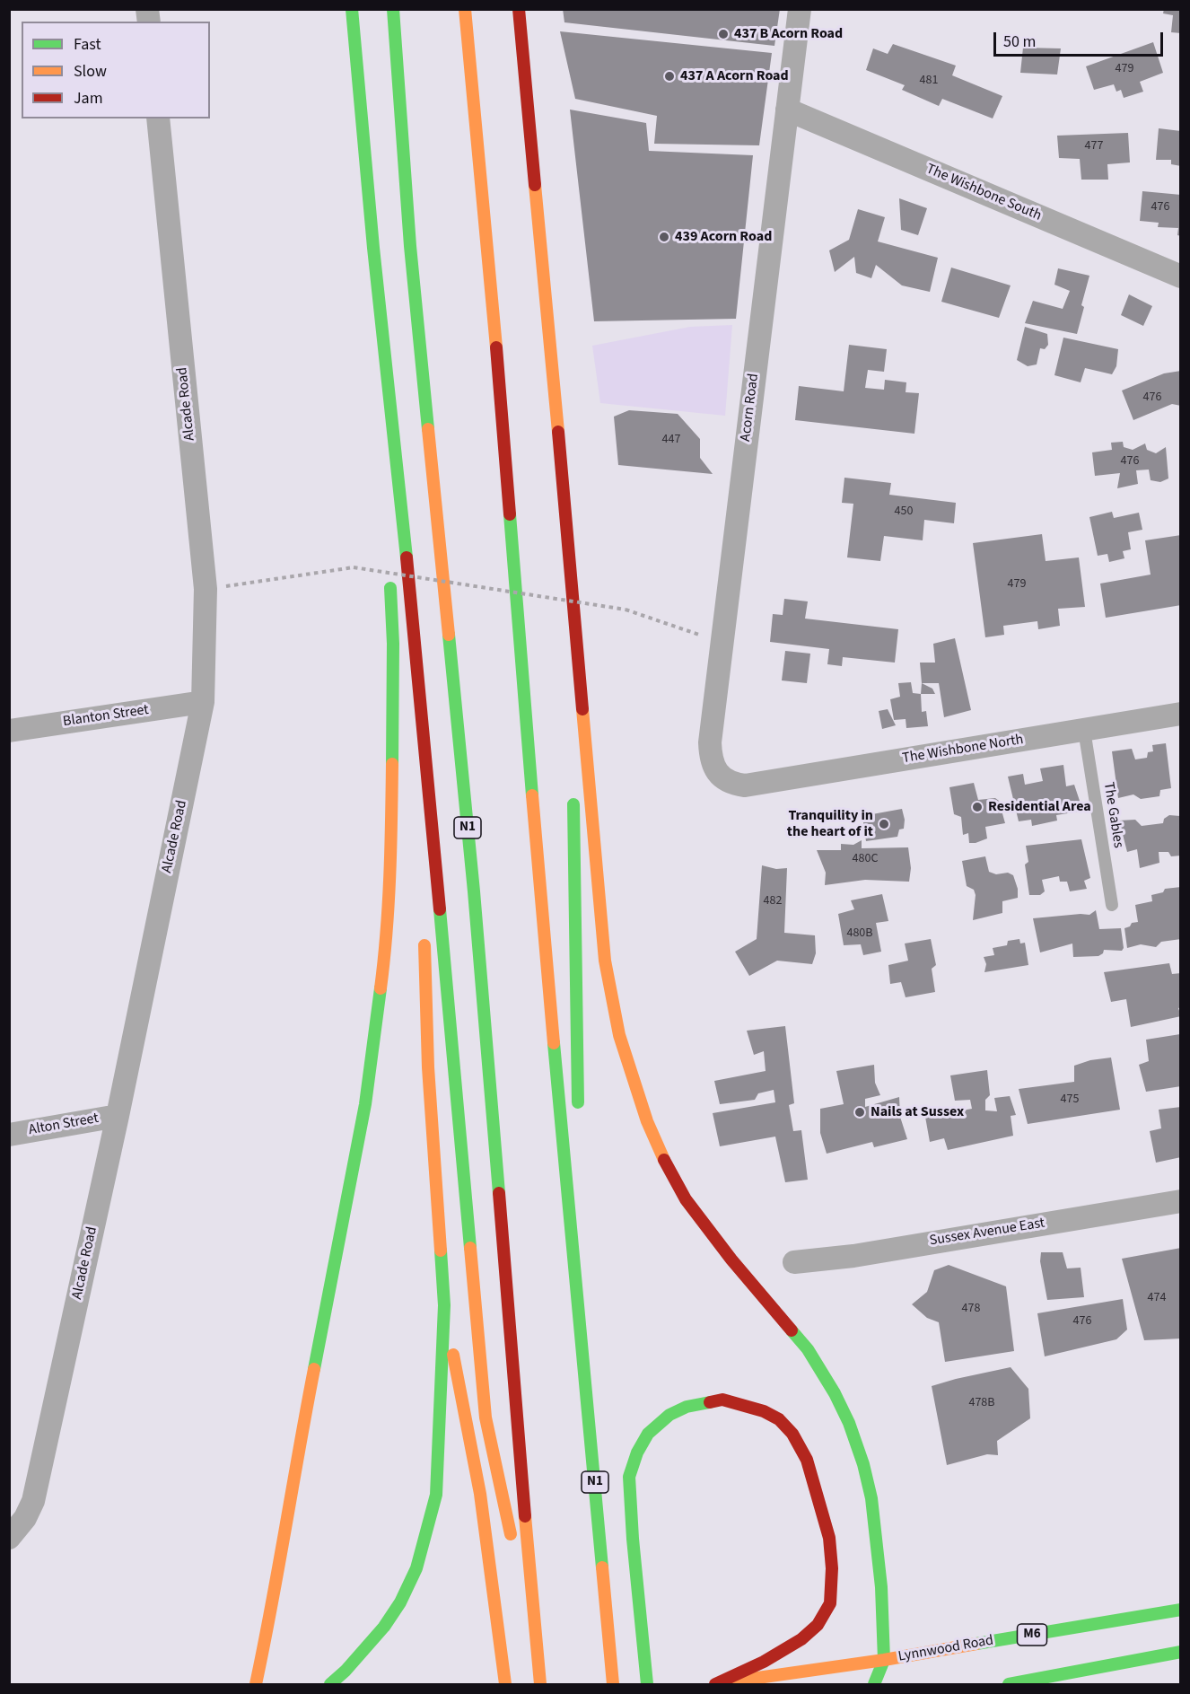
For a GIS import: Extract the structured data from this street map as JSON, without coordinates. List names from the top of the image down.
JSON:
{
  "streets": {
    "main road": ["N1", "M6", "Lynnwood Road"],
    "street": [
      "The Wishbone South",
      "Alcade Road",
      "Acorn Road",
      "Blanton Street",
      "The Wishbone North",
      "Alton Street",
      "Sussex Avenue East"
    ],
    "lane": ["The Gables"]
  },
  "crossings": [
    ["The Wishbone South", "Acorn Road"],
    ["Alcade Road", "Blanton Street"],
    ["Alcade Road", "Alton Street"],
    ["Acorn Road", "The Wishbone North"],
    ["The Wishbone North", "The Gables"]
  ],
  "places": [
    "437 B Acorn Road",
    "437 A Acorn Road",
    "439 Acorn Road",
    "Residential Area",
    "Tranquility in the heart of it",
    "Nails at Sussex"
  ],
  "house_numbers": [
    "479",
    "481",
    "477",
    "476",
    "476",
    "447",
    "476",
    "450",
    "479",
    "480C",
    "482",
    "480B",
    "475",
    "474",
    "478",
    "476",
    "478B"
  ],
  "legend": ["Fast", "Slow", "Jam"],
  "scale_bar": "50 m"
}
